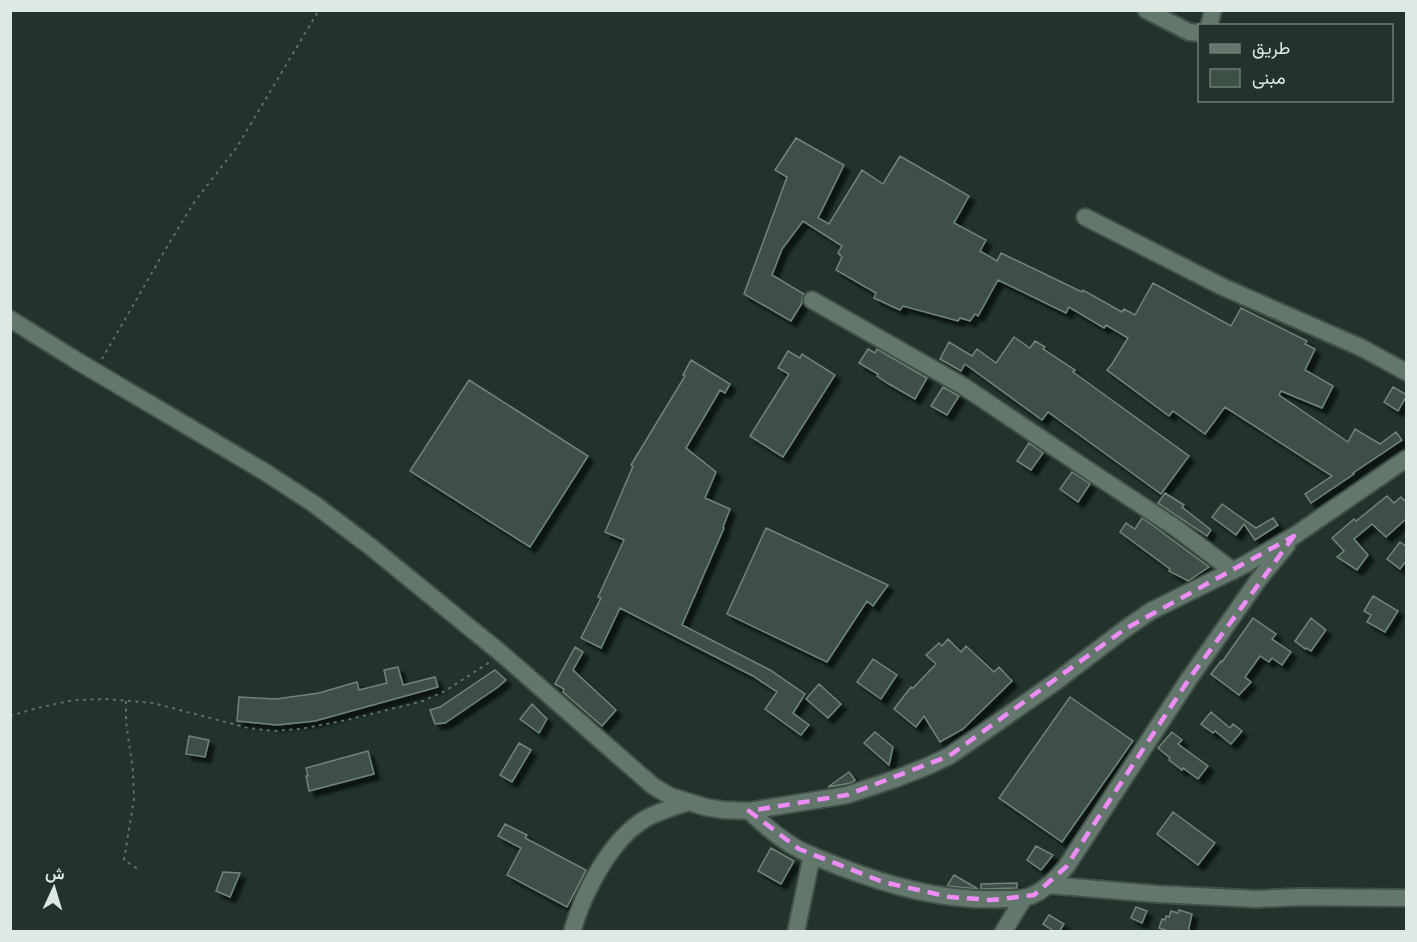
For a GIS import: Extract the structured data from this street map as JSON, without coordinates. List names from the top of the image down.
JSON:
{
  "legend": ["طريق", "مبنى"],
  "north": "top"
}
